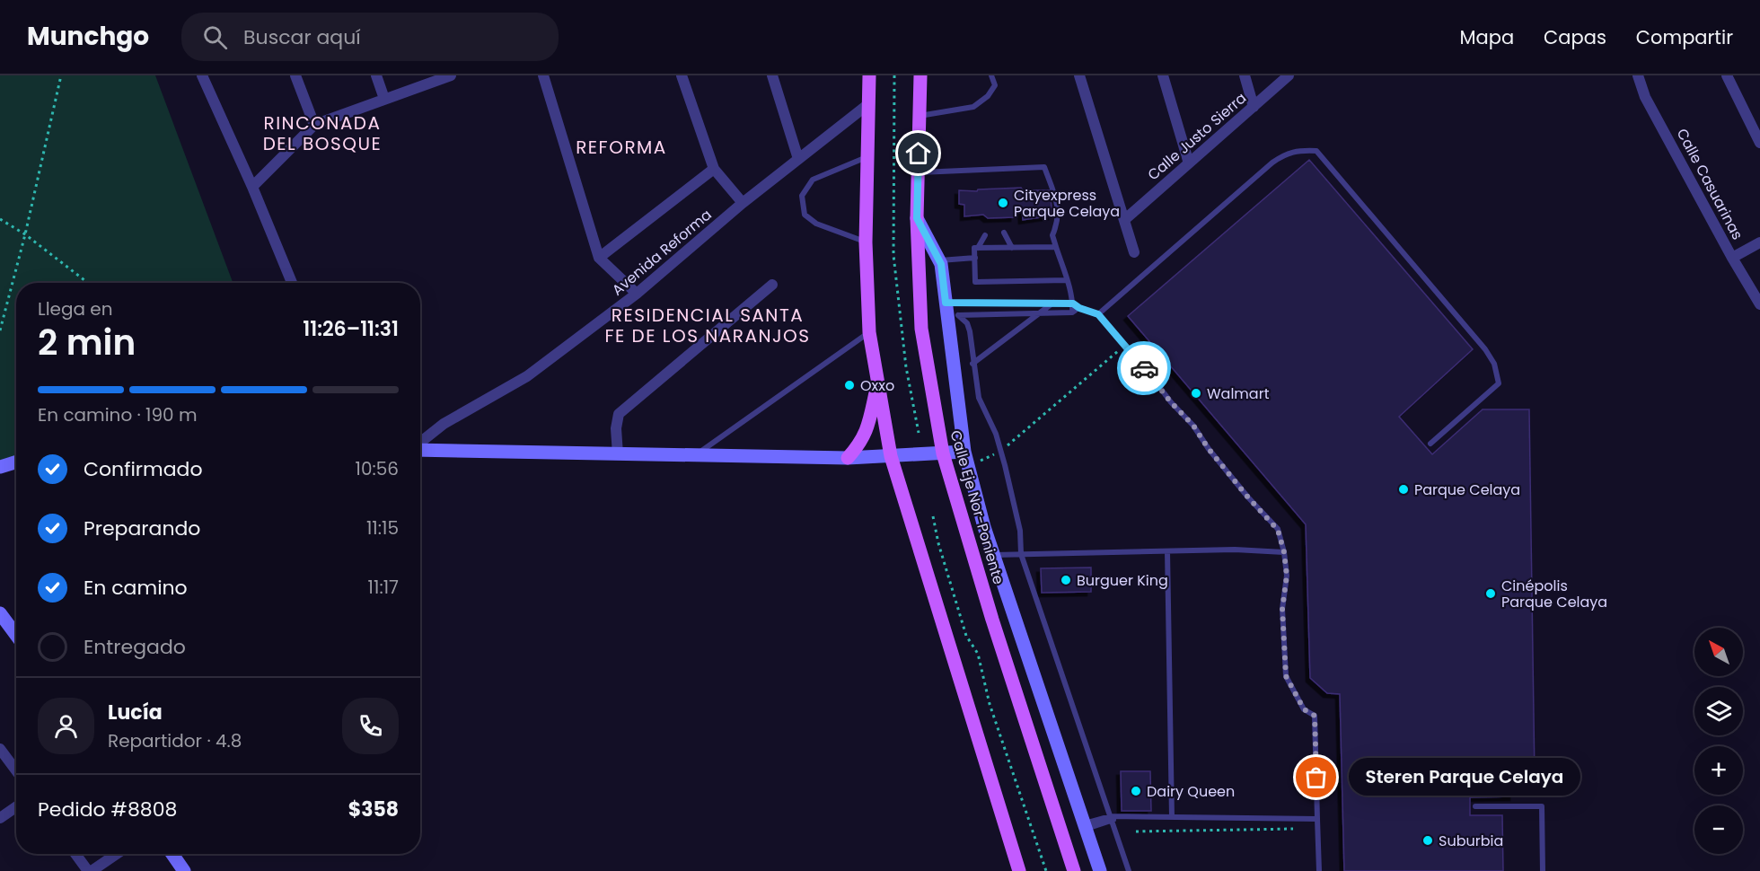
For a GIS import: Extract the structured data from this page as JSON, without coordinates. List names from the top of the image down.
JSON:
{
  "streets": {
    "main road": ["Calle Eje Nor-Poniente"],
    "street": ["Calle Justo Sierra", "Calle Casuarinas", "Avenida Reforma"]
  },
  "districts": ["RINCONADA DEL BOSQUE", "REFORMA", "RESIDENCIAL SANTA FE DE LOS NARANJOS"],
  "places": [
    "Cityexpress Parque Celaya",
    "Oxxo",
    "Walmart",
    "Parque Celaya",
    "Burguer King",
    "Cinépolis Parque Celaya",
    "Steren Parque Celaya",
    "Dairy Queen",
    "Suburbia"
  ],
  "north": "top left",
  "page": {
    "header": "Munchgo",
    "search": "Buscar aquí",
    "nav": ["Mapa", "Capas", "Compartir"],
    "heading": ["2 min", "Llega en", "11:26–11:31"],
    "panel": [
      "Lucía",
      "Repartidor · 4.8",
      "Pedido #8808",
      "$358"
    ],
    "bar": "En camino · 190 m",
    "list": [
      ["Confirmado", "10:56"],
      ["Preparando", "11:15"],
      ["En camino", "11:17"],
      "Entregado"
    ],
    "map_buttons": ["+", "−"],
    "bubble": "Steren Parque Celaya"
  }
}
